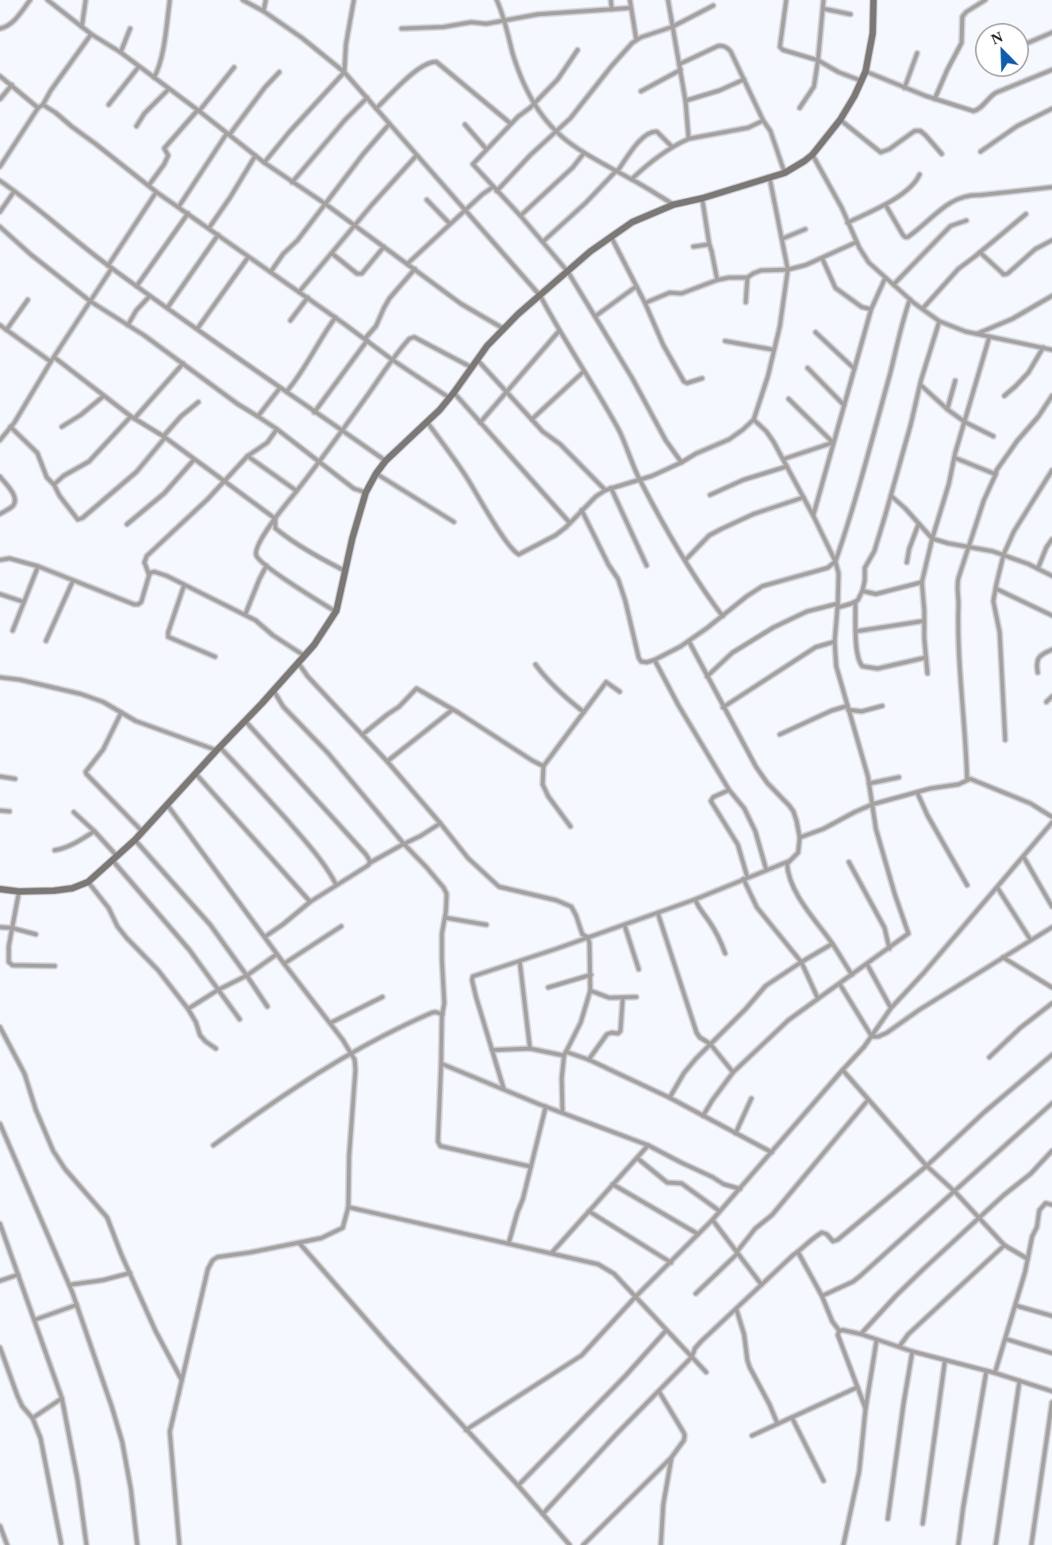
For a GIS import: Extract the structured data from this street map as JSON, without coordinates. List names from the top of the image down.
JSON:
{
  "north": "top left"
}
